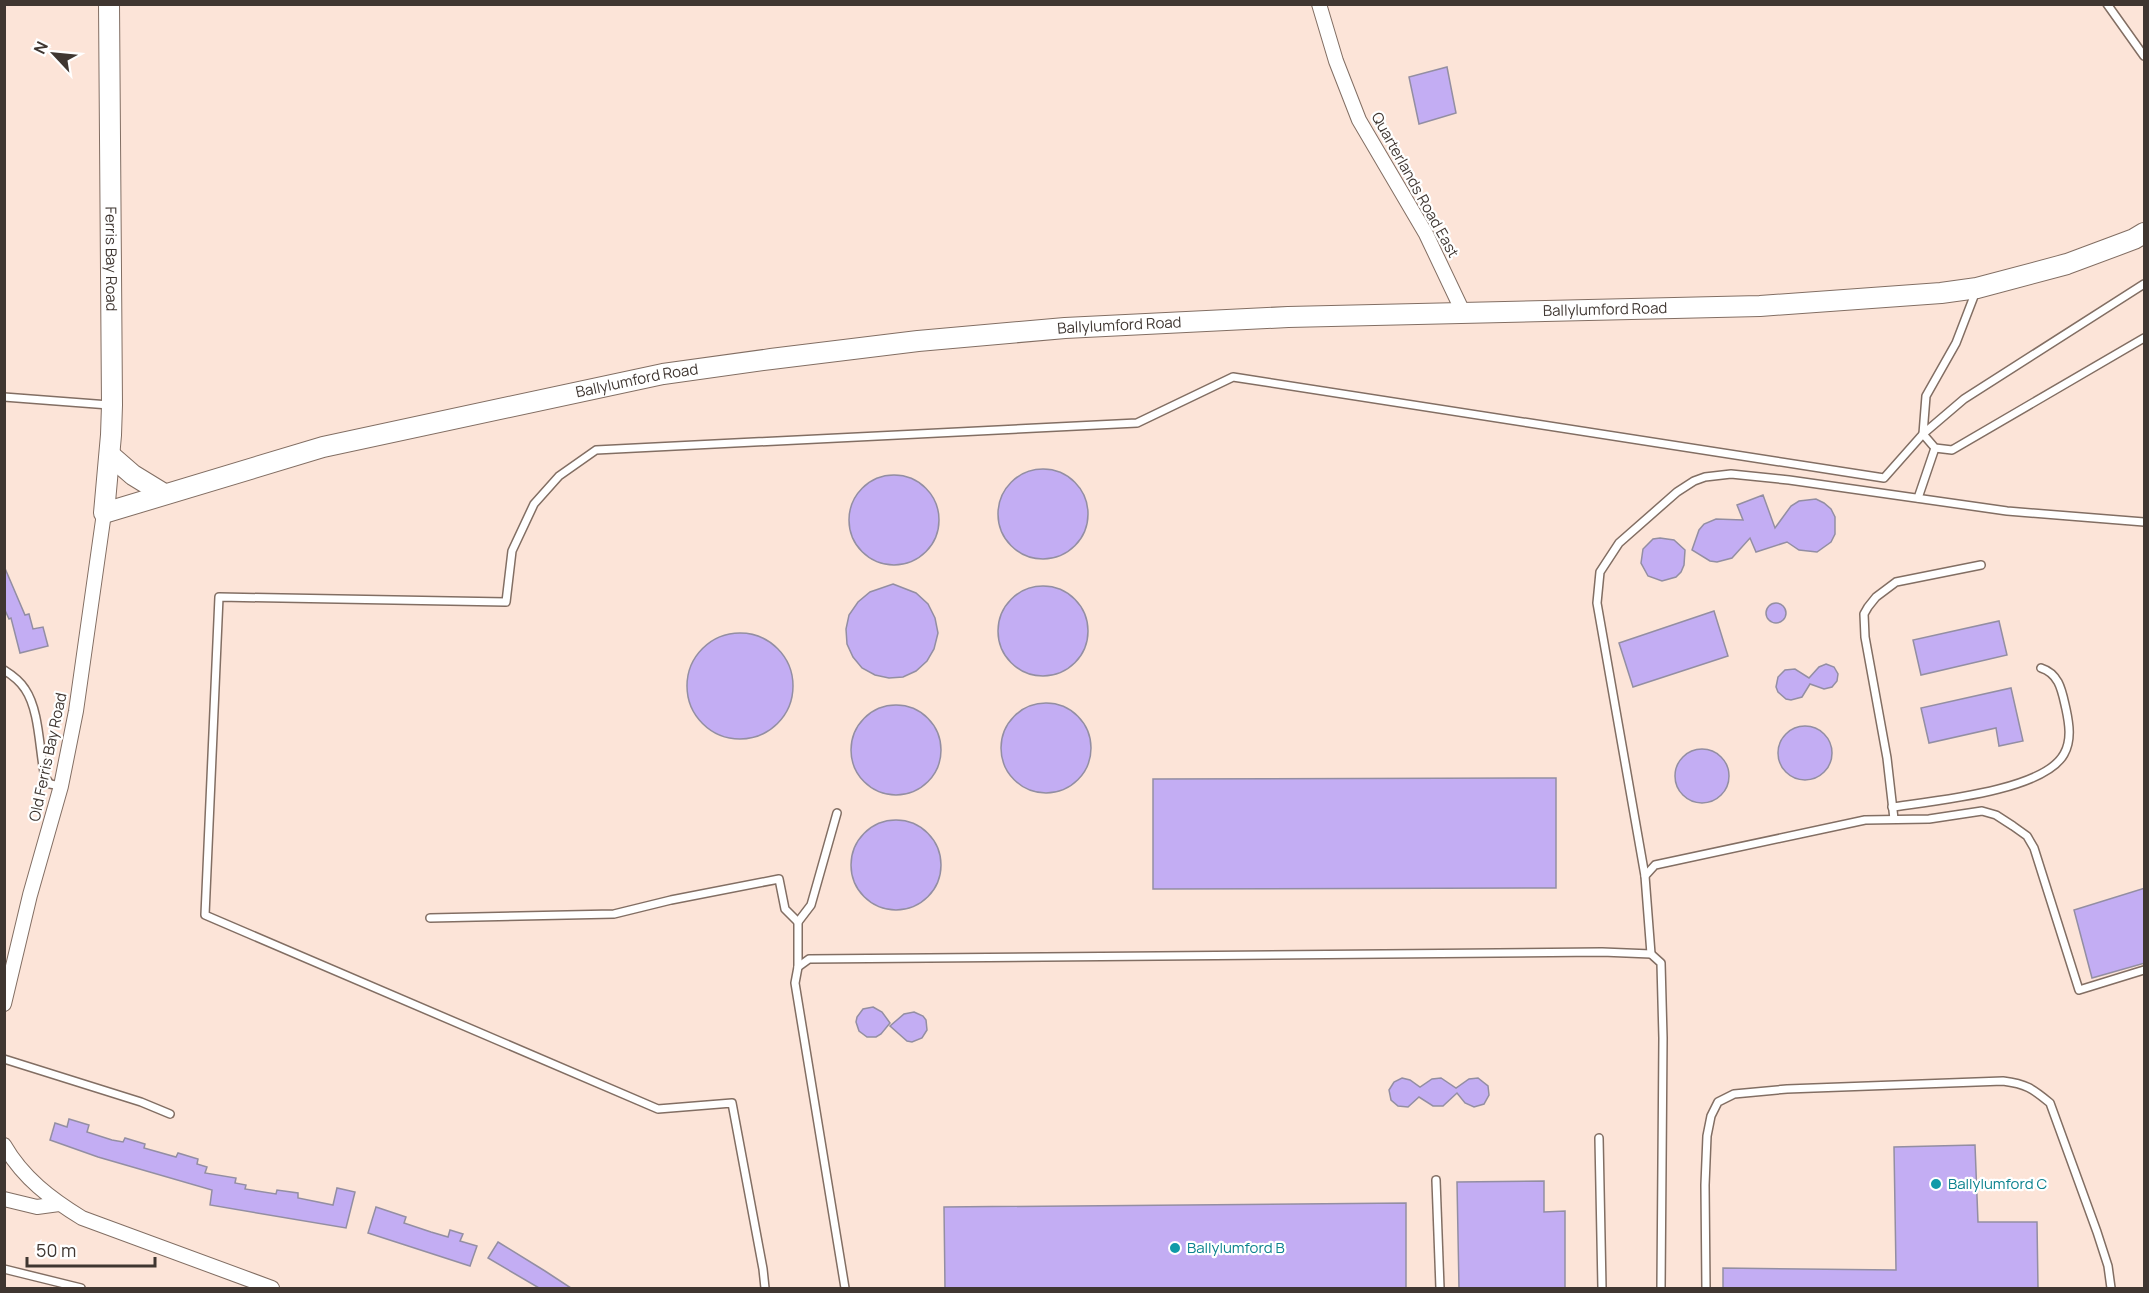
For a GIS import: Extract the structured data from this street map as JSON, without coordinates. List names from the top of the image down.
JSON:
{
  "streets": {
    "main road": ["Ferris Bay Road", "Ballylumford Road"],
    "street": ["Quarterlands Road East", "Old Ferris Bay Road"]
  },
  "crossings": [
    ["Quarterlands Road East", "Ballylumford Road"],
    ["Ferris Bay Road", "Ballylumford Road"],
    ["Ferris Bay Road", "Old Ferris Bay Road"],
    ["Ballylumford Road", "Old Ferris Bay Road"]
  ],
  "places": ["Ballylumford C", "Ballylumford B"],
  "scale_bar": "50 m",
  "north": "top left"
}
